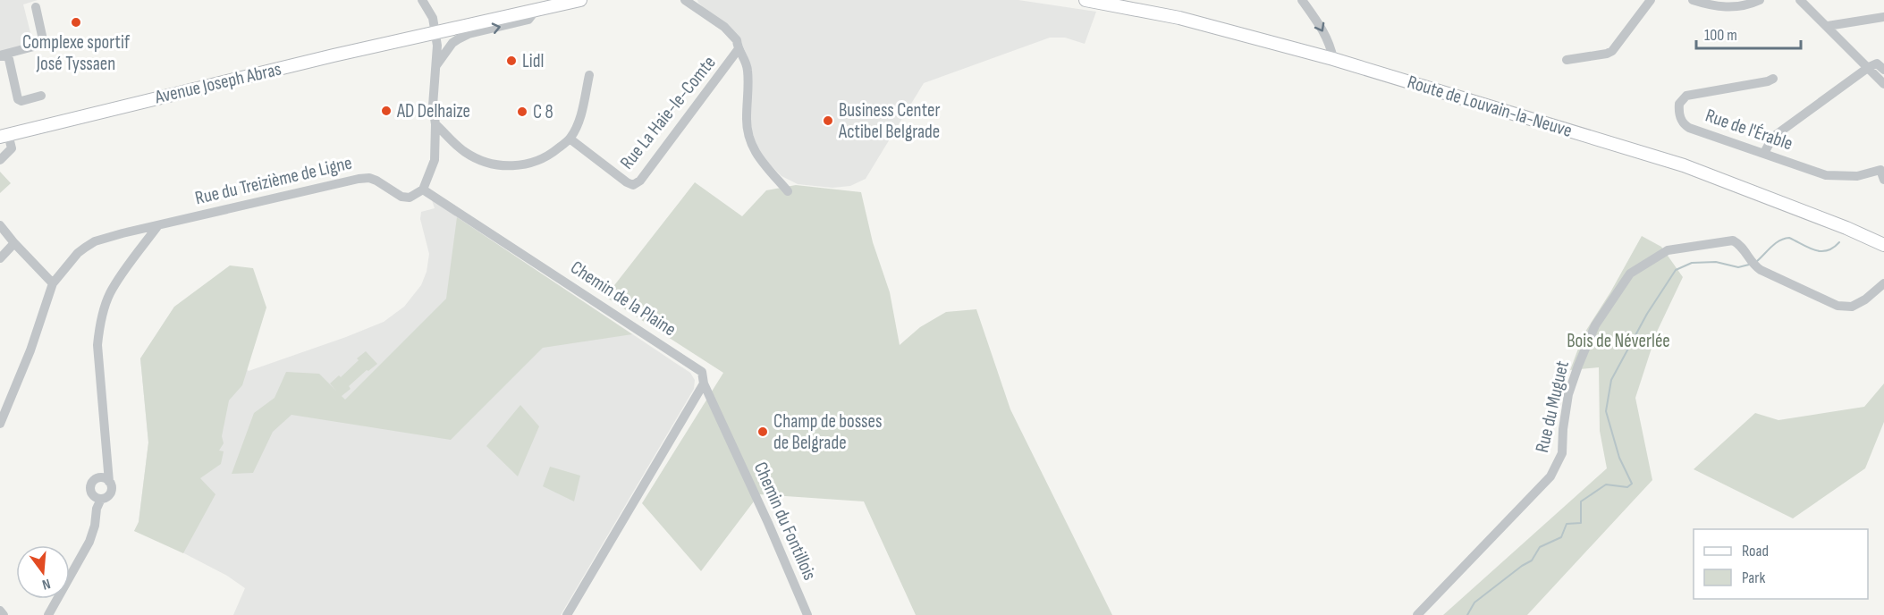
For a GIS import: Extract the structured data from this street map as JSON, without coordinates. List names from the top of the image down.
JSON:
{
  "streets": {
    "main road": ["Avenue Joseph Abras", "Route de Louvain-la-Neuve"],
    "street": [
      "Rue La Haie-le-Comte",
      "Rue de l'Érable",
      "Rue du Treizième de Ligne",
      "Chemin de la Plaine",
      "Rue du Muguet",
      "Chemin du Fontillois"
    ]
  },
  "crossings": [
    ["Rue du Treizième de Ligne", "Chemin de la Plaine"],
    ["Chemin de la Plaine", "Chemin du Fontillois"]
  ],
  "parks": ["Bois de Néverlée"],
  "places": [
    "Complexe sportif José Tyssaen",
    "Lidl",
    "AD Delhaize",
    "C 8",
    "Business Center Actibel Belgrade",
    "Champ de bosses de Belgrade"
  ],
  "legend": ["Road", "Park"],
  "scale_bar": "100 m",
  "north": "bottom"
}
